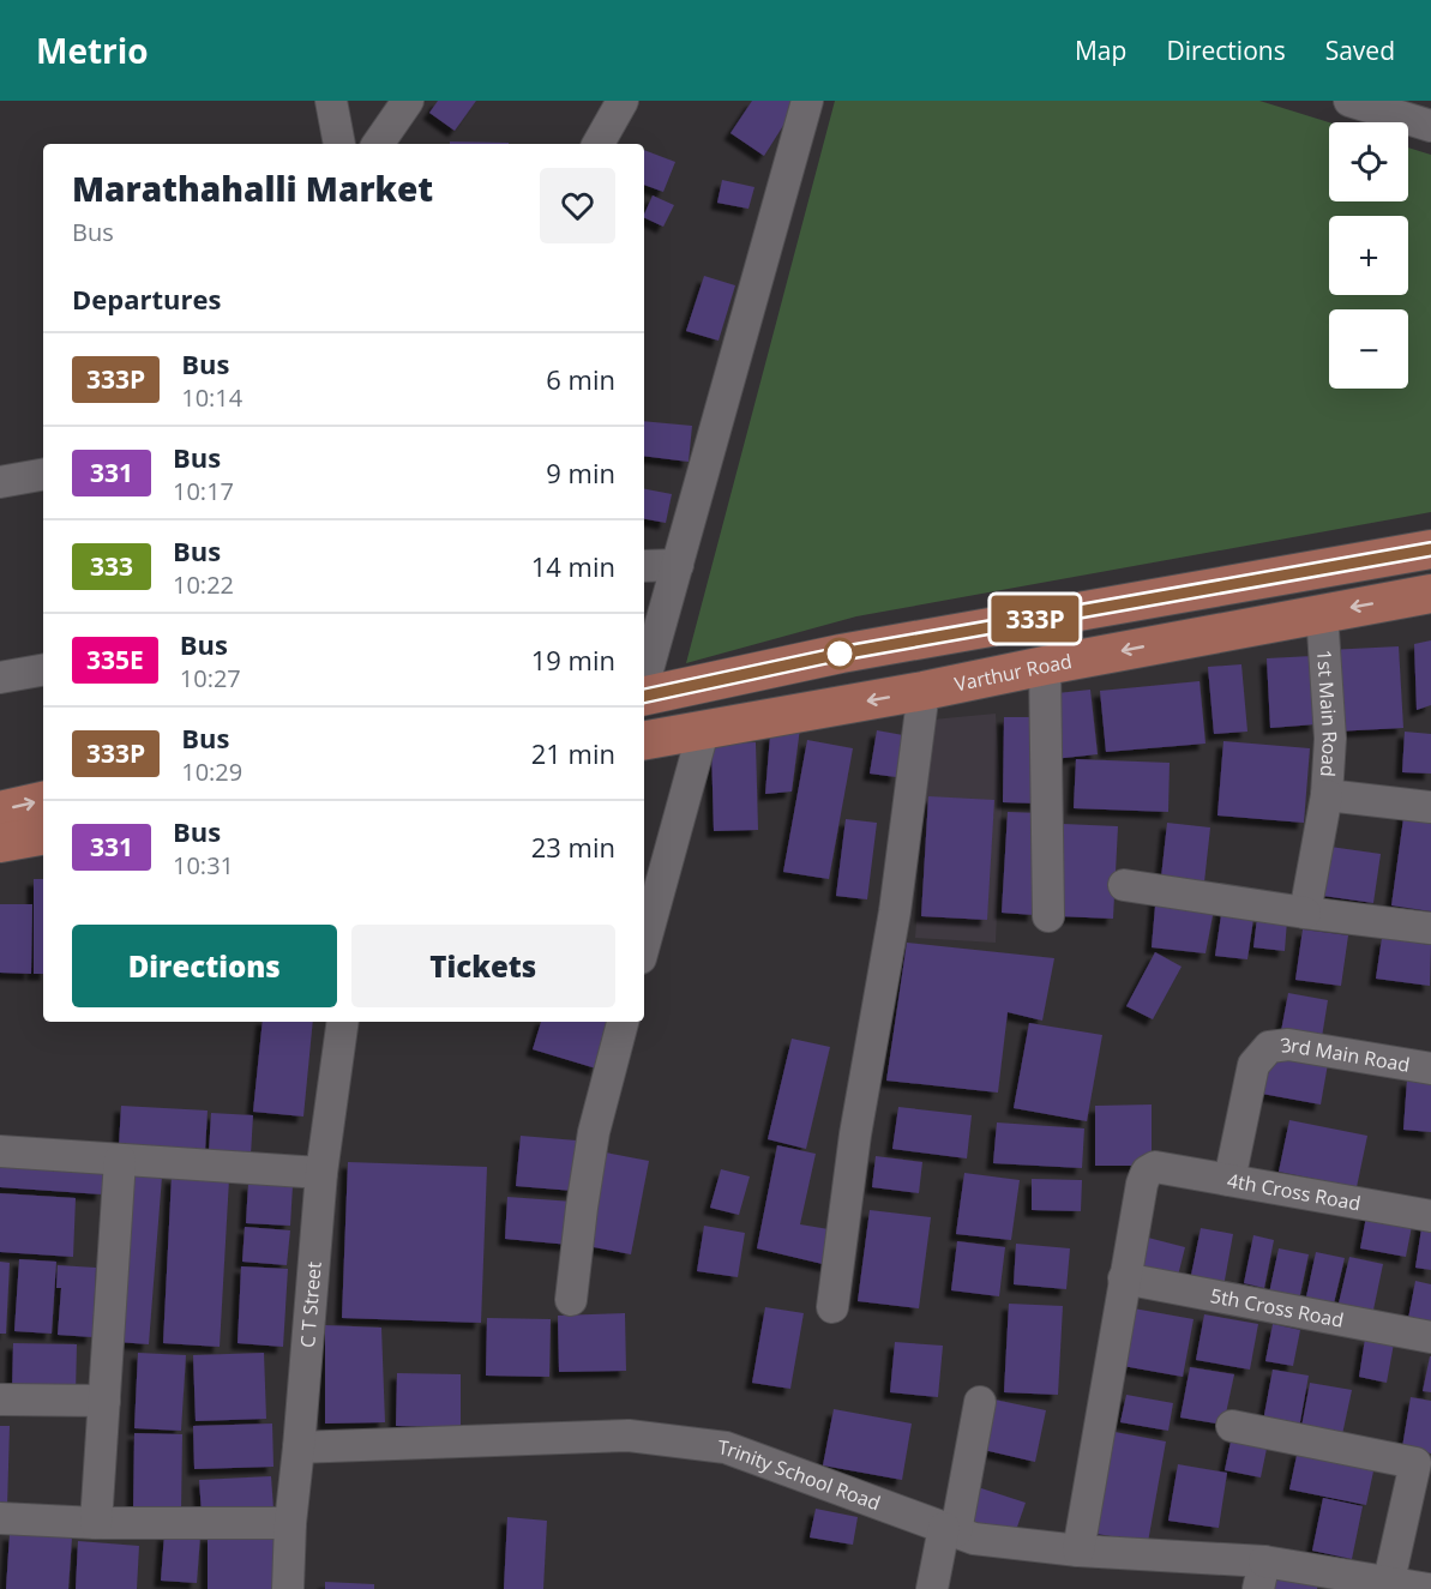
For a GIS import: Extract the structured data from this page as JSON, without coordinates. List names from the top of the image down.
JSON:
{
  "streets": {
    "main road": ["Varthur Road"],
    "street": [
      "1st Main Road",
      "3rd Main Road",
      "4th Cross Road",
      "C T Street",
      "5th Cross Road",
      "Trinity School Road"
    ]
  },
  "crossings": [
    ["Varthur Road", "1st Main Road"],
    ["3rd Main Road", "4th Cross Road"],
    ["4th Cross Road", "5th Cross Road"],
    ["C T Street", "Trinity School Road"]
  ],
  "lines": ["bus line 333P"],
  "page": {
    "header": "Metrio",
    "nav": ["Map", "Directions", "Saved"],
    "on_map": "333P",
    "map_buttons": ["+", "−"],
    "heading": [
      ["Marathahalli Market", "Bus"],
      "Departures"
    ],
    "list": [
      {
        "mark": "333P",
        "name": "Bus",
        "note": "10:14",
        "value": "6 min"
      },
      {
        "mark": "331",
        "name": "Bus",
        "note": "10:17",
        "value": "9 min"
      },
      {
        "mark": "333",
        "name": "Bus",
        "note": "10:22",
        "value": "14 min"
      },
      {
        "mark": "335E",
        "name": "Bus",
        "note": "10:27",
        "value": "19 min"
      },
      {
        "mark": "333P",
        "name": "Bus",
        "note": "10:29",
        "value": "21 min"
      },
      {
        "mark": "331",
        "name": "Bus",
        "note": "10:31",
        "value": "23 min"
      }
    ],
    "buttons": ["Directions", "Tickets"]
  }
}
